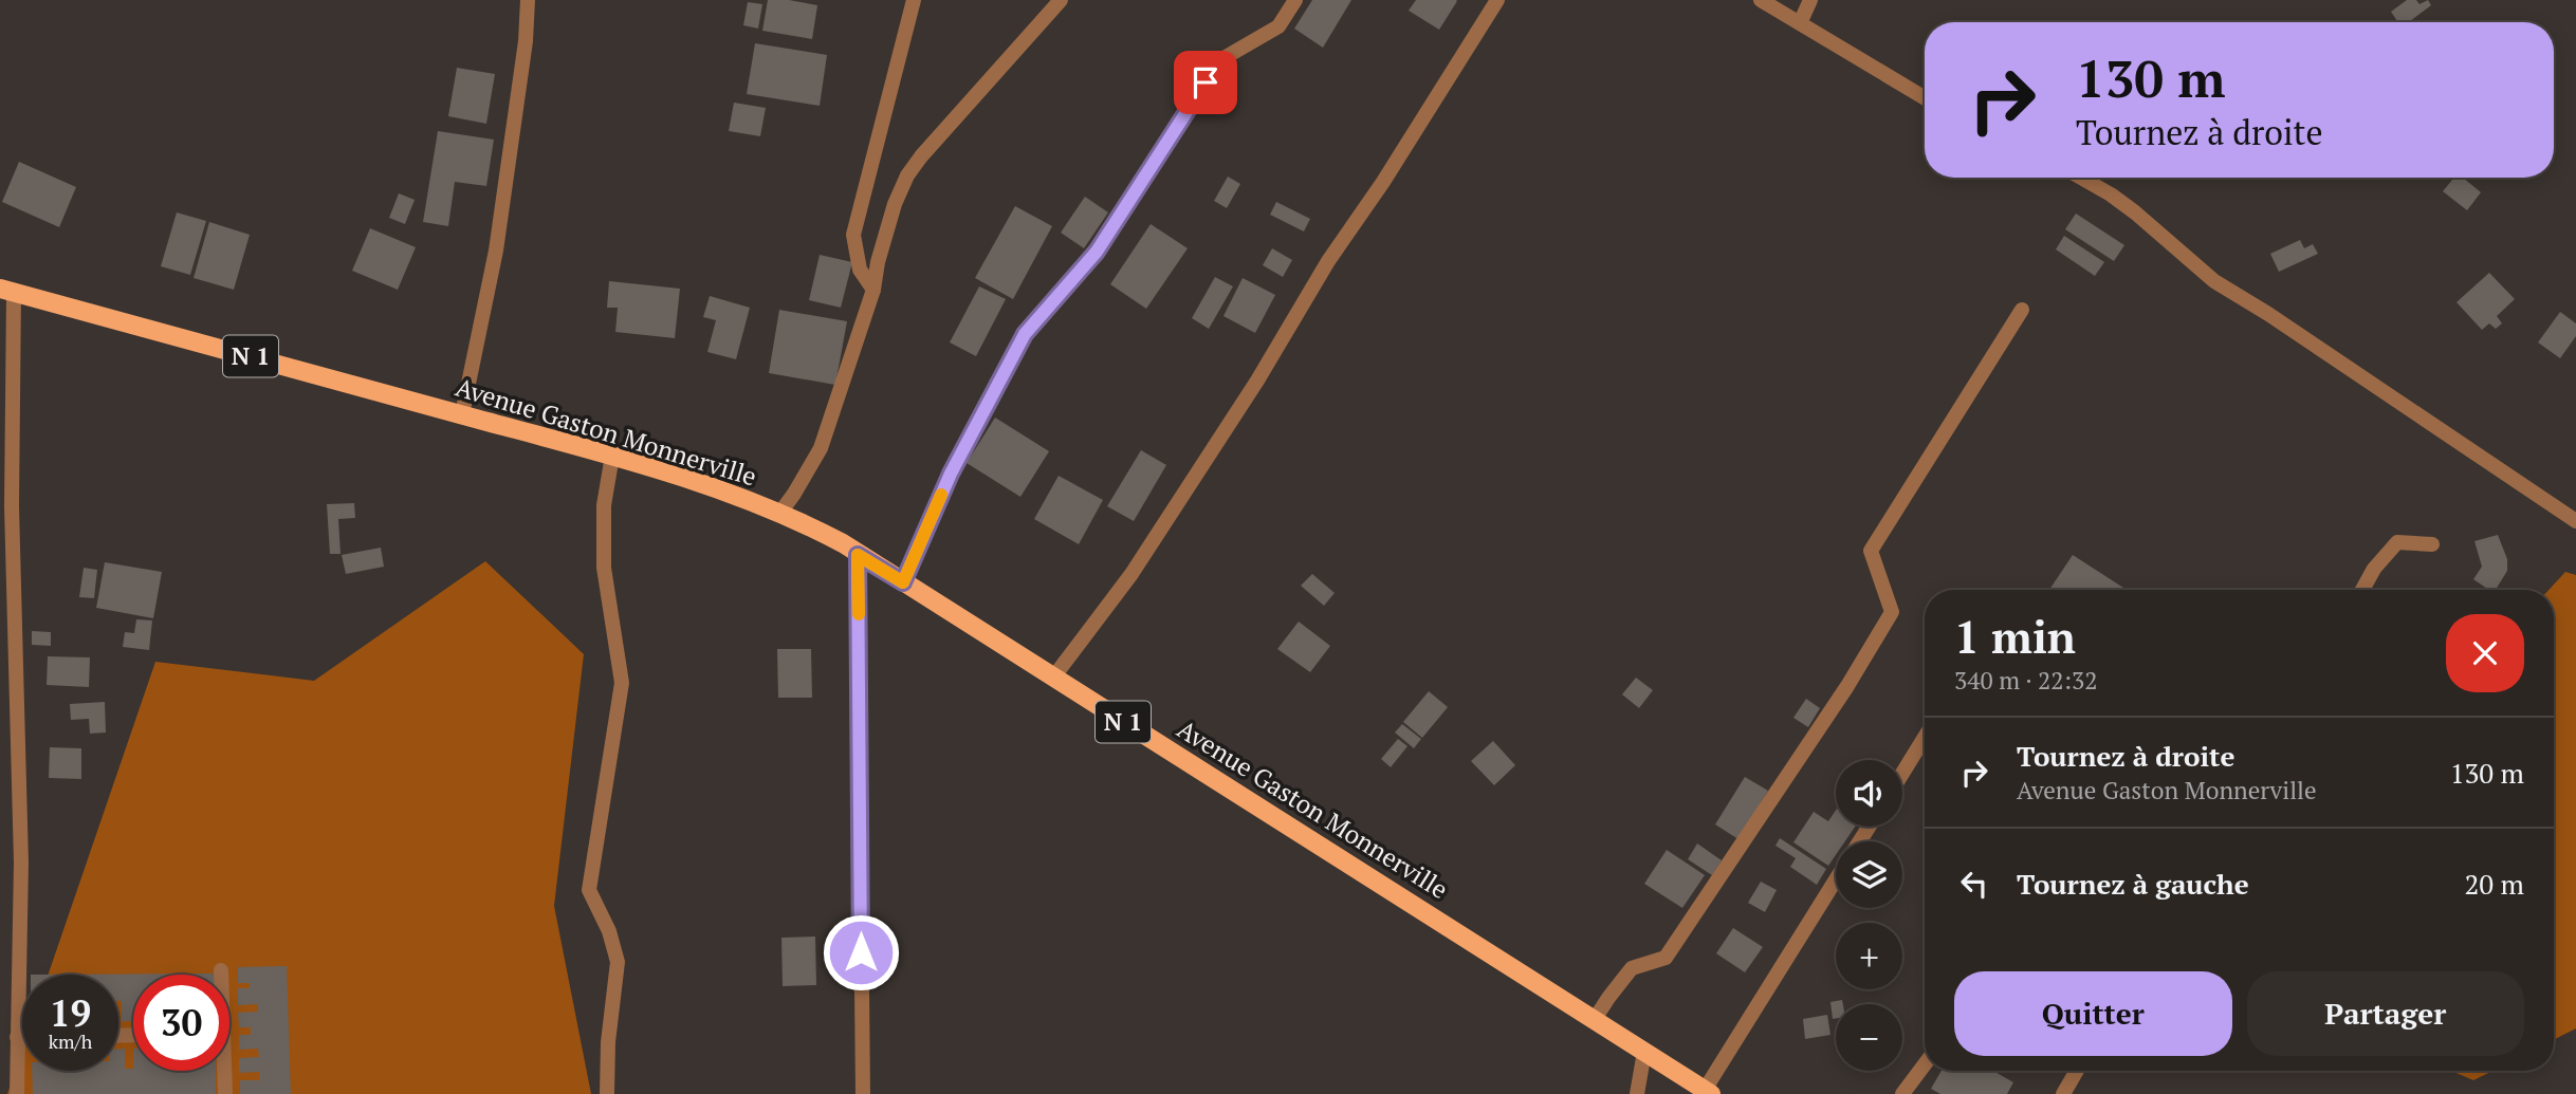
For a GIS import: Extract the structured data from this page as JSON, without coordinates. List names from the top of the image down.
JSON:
{
  "streets": {
    "main road": ["N 1", "Avenue Gaston Monnerville"]
  },
  "page": {
    "turn": ["130 m", "Tournez à droite"],
    "heading": ["1 min", "340 m · 22:32"],
    "list": [
      {
        "name": "Tournez à droite",
        "note": "Avenue Gaston Monnerville",
        "value": "130 m"
      },
      {
        "name": "Tournez à gauche",
        "value": "20 m"
      }
    ],
    "map_buttons": ["+", "−"],
    "buttons": ["Quitter", "Partager"],
    "speed": "19 km/h",
    "limit": "30"
  }
}
